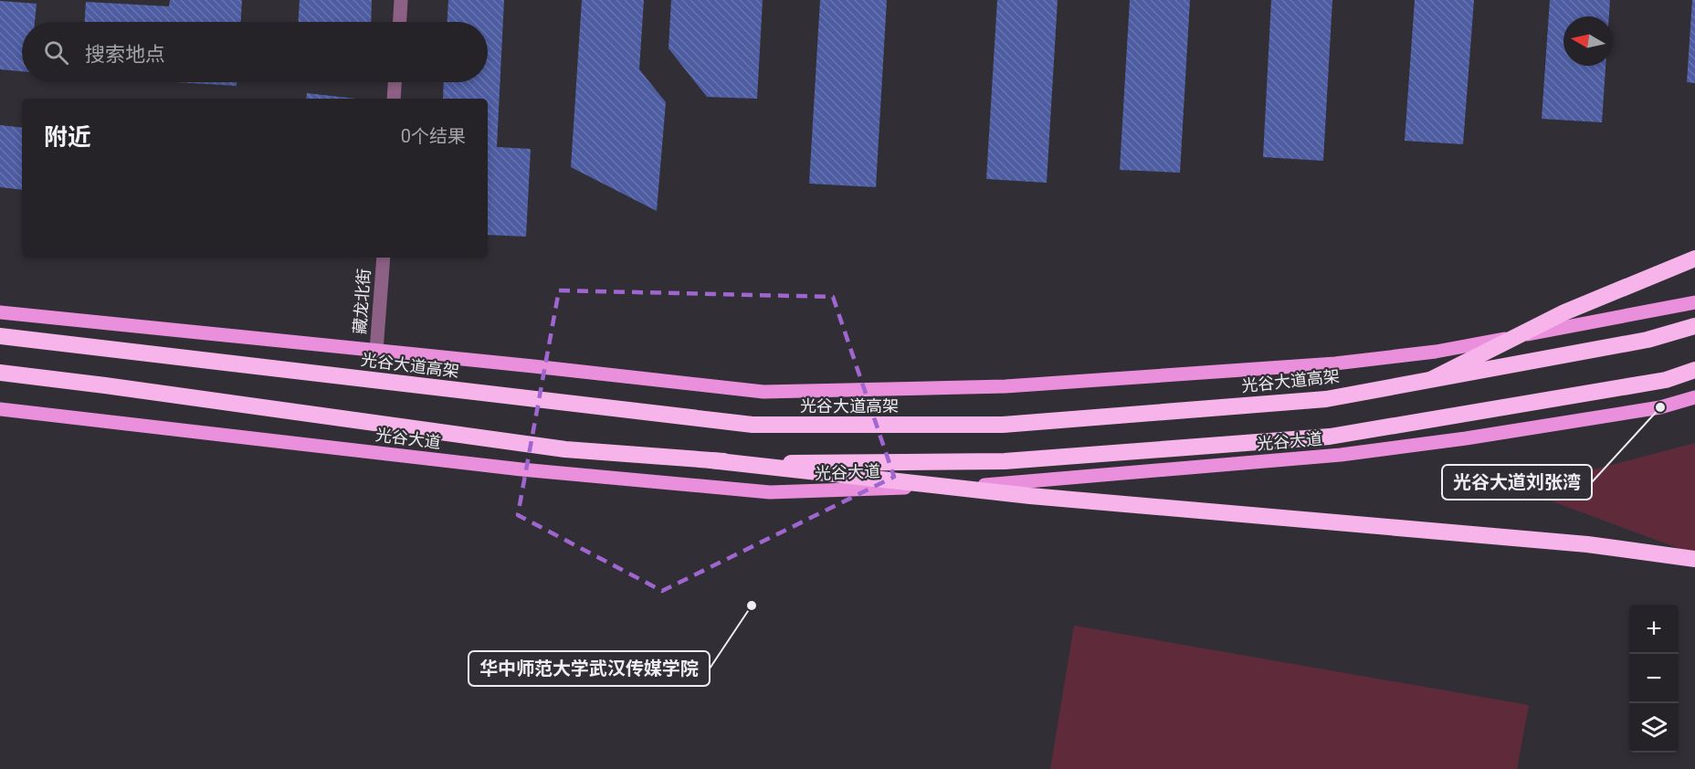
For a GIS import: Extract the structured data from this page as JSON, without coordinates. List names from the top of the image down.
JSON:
{
  "streets": {
    "highway": ["光谷大道高架"],
    "main road": ["光谷大道"],
    "street": ["藏龙北街"]
  },
  "places": ["光谷大道刘张湾", "华中师范大学武汉传媒学院"],
  "north": "left",
  "page": {
    "search": "搜索地点",
    "heading": ["附近", "0个结果"],
    "map_buttons": ["+", "−"]
  }
}
